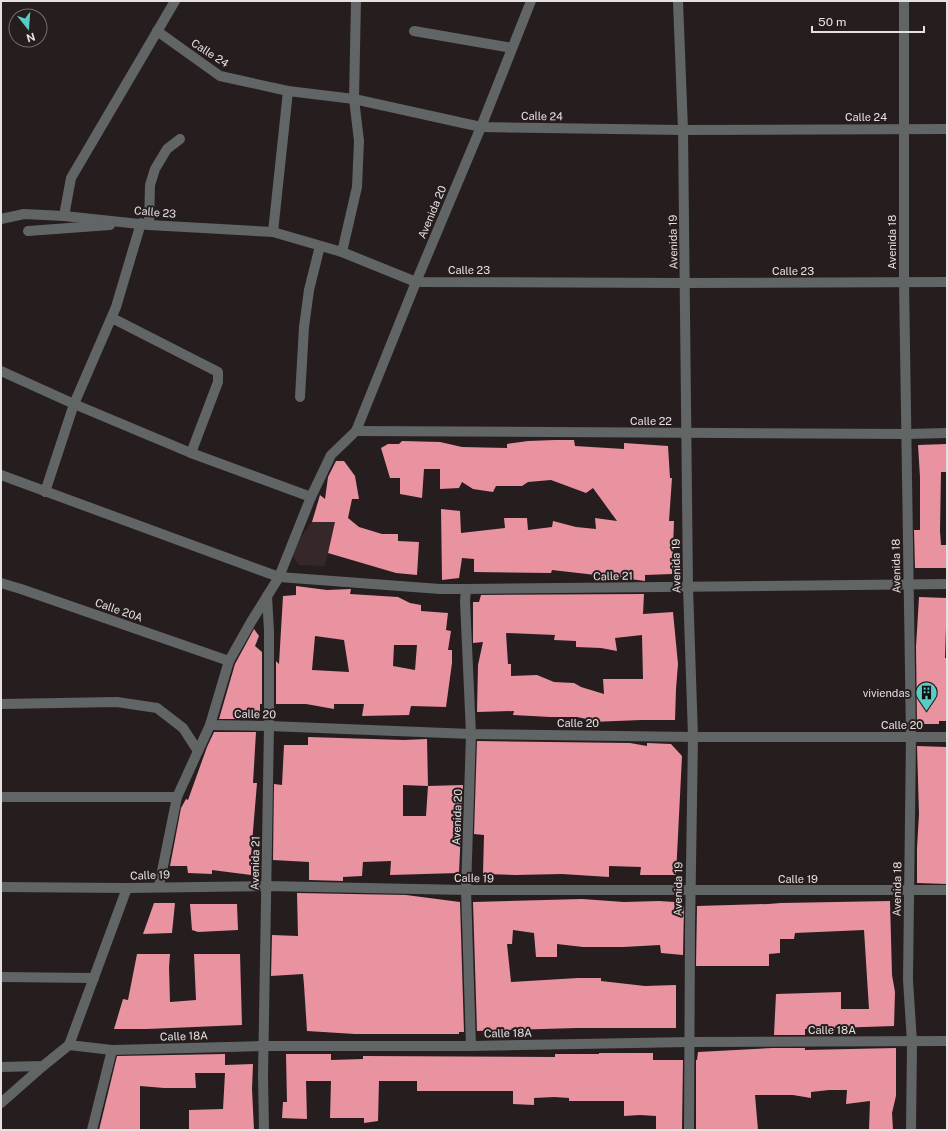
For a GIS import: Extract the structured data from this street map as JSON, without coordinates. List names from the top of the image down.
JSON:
{
  "streets": {
    "street": [
      "Calle 24",
      "Calle 23",
      "Avenida 20",
      "Avenida 19",
      "Avenida 18",
      "Calle 22",
      "Calle 21",
      "Calle 20A",
      "Calle 20",
      "Avenida 21",
      "Calle 19",
      "Calle 18A"
    ]
  },
  "crossings": [
    ["Calle 24", "Avenida 20"],
    ["Calle 24", "Avenida 19"],
    ["Calle 24", "Avenida 18"],
    ["Calle 23", "Avenida 20"],
    ["Calle 23", "Avenida 19"],
    ["Calle 23", "Avenida 18"],
    ["Avenida 20", "Calle 22"],
    ["Avenida 20", "Calle 21"],
    ["Avenida 20", "Calle 20"],
    ["Avenida 20", "Calle 19"],
    ["Avenida 20", "Calle 18A"],
    ["Avenida 19", "Calle 22"],
    ["Avenida 19", "Calle 21"],
    ["Avenida 19", "Calle 20"],
    ["Avenida 19", "Calle 19"],
    ["Avenida 19", "Calle 18A"],
    ["Avenida 18", "Calle 22"],
    ["Avenida 18", "Calle 21"],
    ["Avenida 18", "Calle 20"],
    ["Avenida 18", "Calle 19"],
    ["Avenida 18", "Calle 18A"],
    ["Calle 20", "Avenida 21"],
    ["Avenida 21", "Calle 19"],
    ["Avenida 21", "Calle 18A"]
  ],
  "places": {
    "building": ["viviendas"]
  },
  "scale_bar": "50 m",
  "north": "bottom"
}
